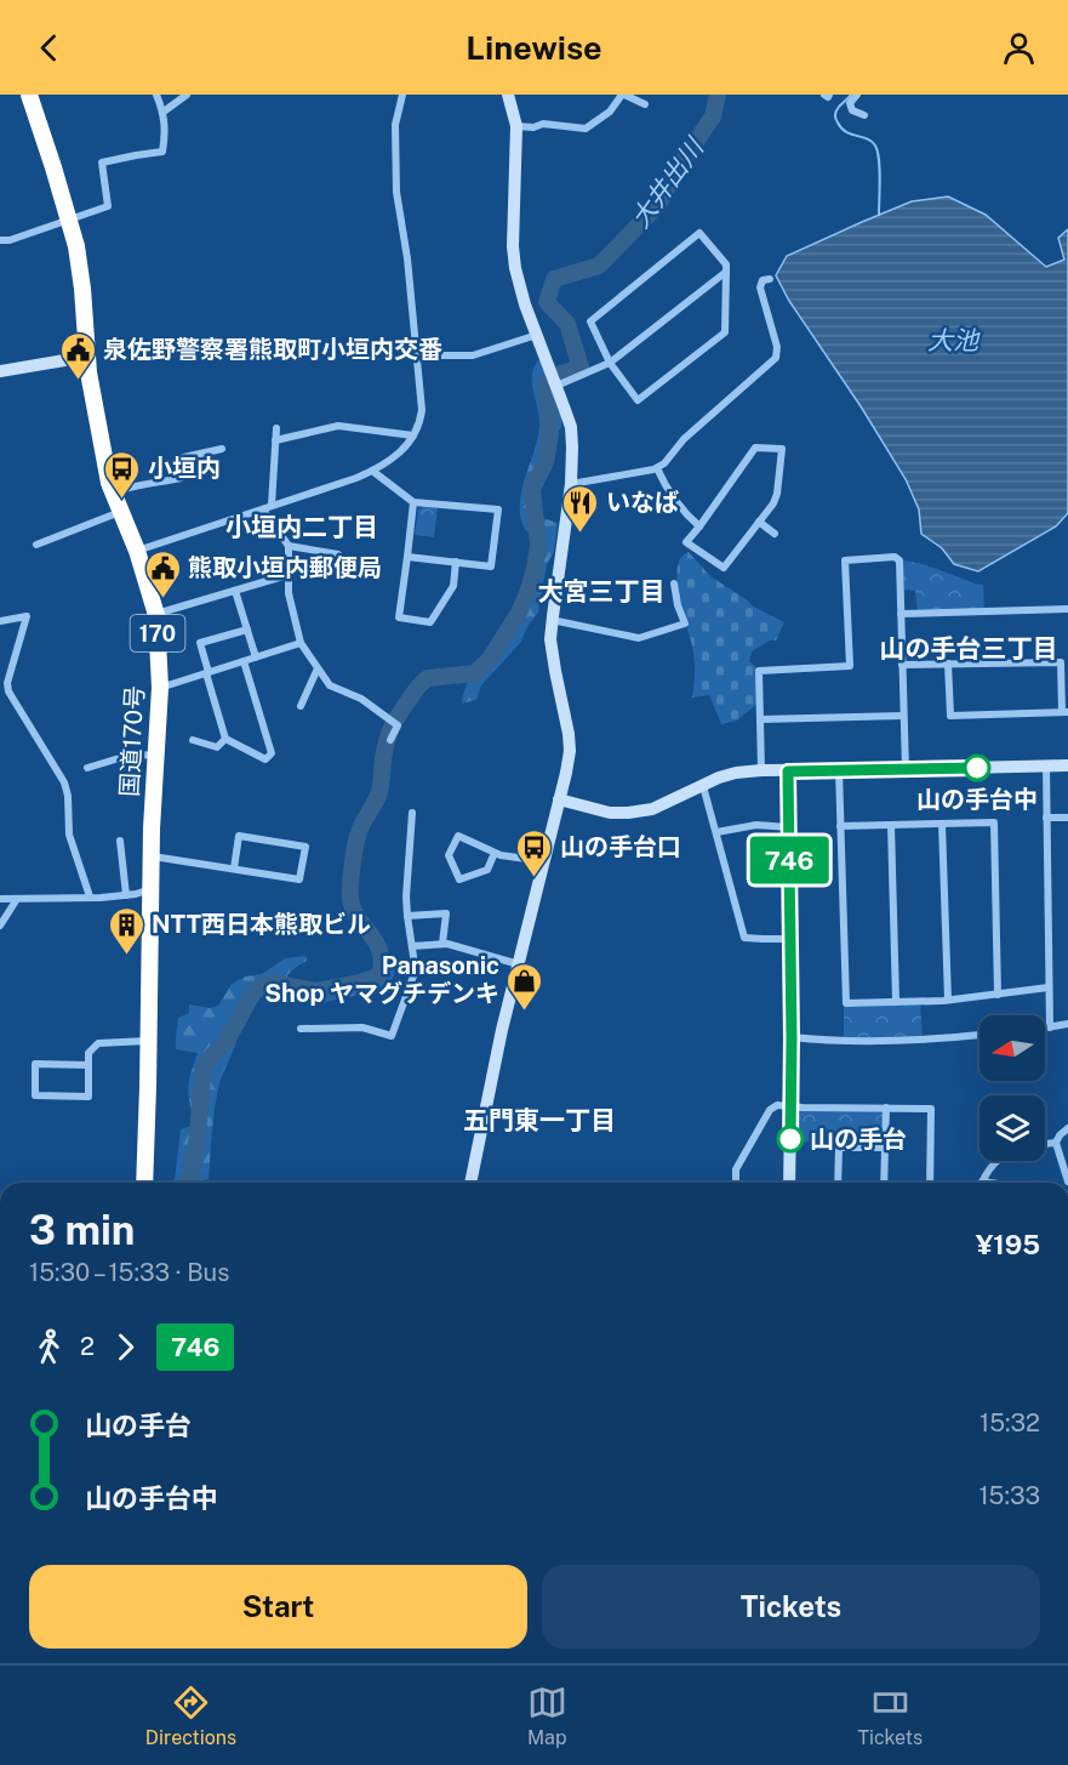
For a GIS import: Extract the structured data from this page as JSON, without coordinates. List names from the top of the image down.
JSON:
{
  "streets": {
    "highway": ["170", "国道170号"]
  },
  "districts": [
    "小垣内二丁目",
    "大宮三丁目",
    "山の手台三丁目",
    "五門東一丁目"
  ],
  "water": ["大井出川", "大池"],
  "places": {
    "public building": ["泉佐野警察署熊取町小垣内交番", "熊取小垣内郵便局"],
    "bus stop": ["小垣内", "山の手台口"],
    "restaurant": ["いなば"],
    "other": ["山の手台中", "山の手台"],
    "building": ["NTT西日本熊取ビル"],
    "shop": ["Panasonic Shop ヤマグチデンキ"]
  },
  "lines": ["bus line 746"],
  "north": "left",
  "page": {
    "header": "Linewise",
    "on_map": "746",
    "heading": ["3 min", "15:30 – 15:33 · Bus", "¥195"],
    "legs": ["2", "746"],
    "list": [
      {
        "name": "山の手台",
        "value": "15:32"
      },
      {
        "name": "山の手台中",
        "value": "15:33"
      }
    ],
    "buttons": ["Start", "Tickets"],
    "tabs": ["Directions", "Map", "Tickets"]
  }
}
